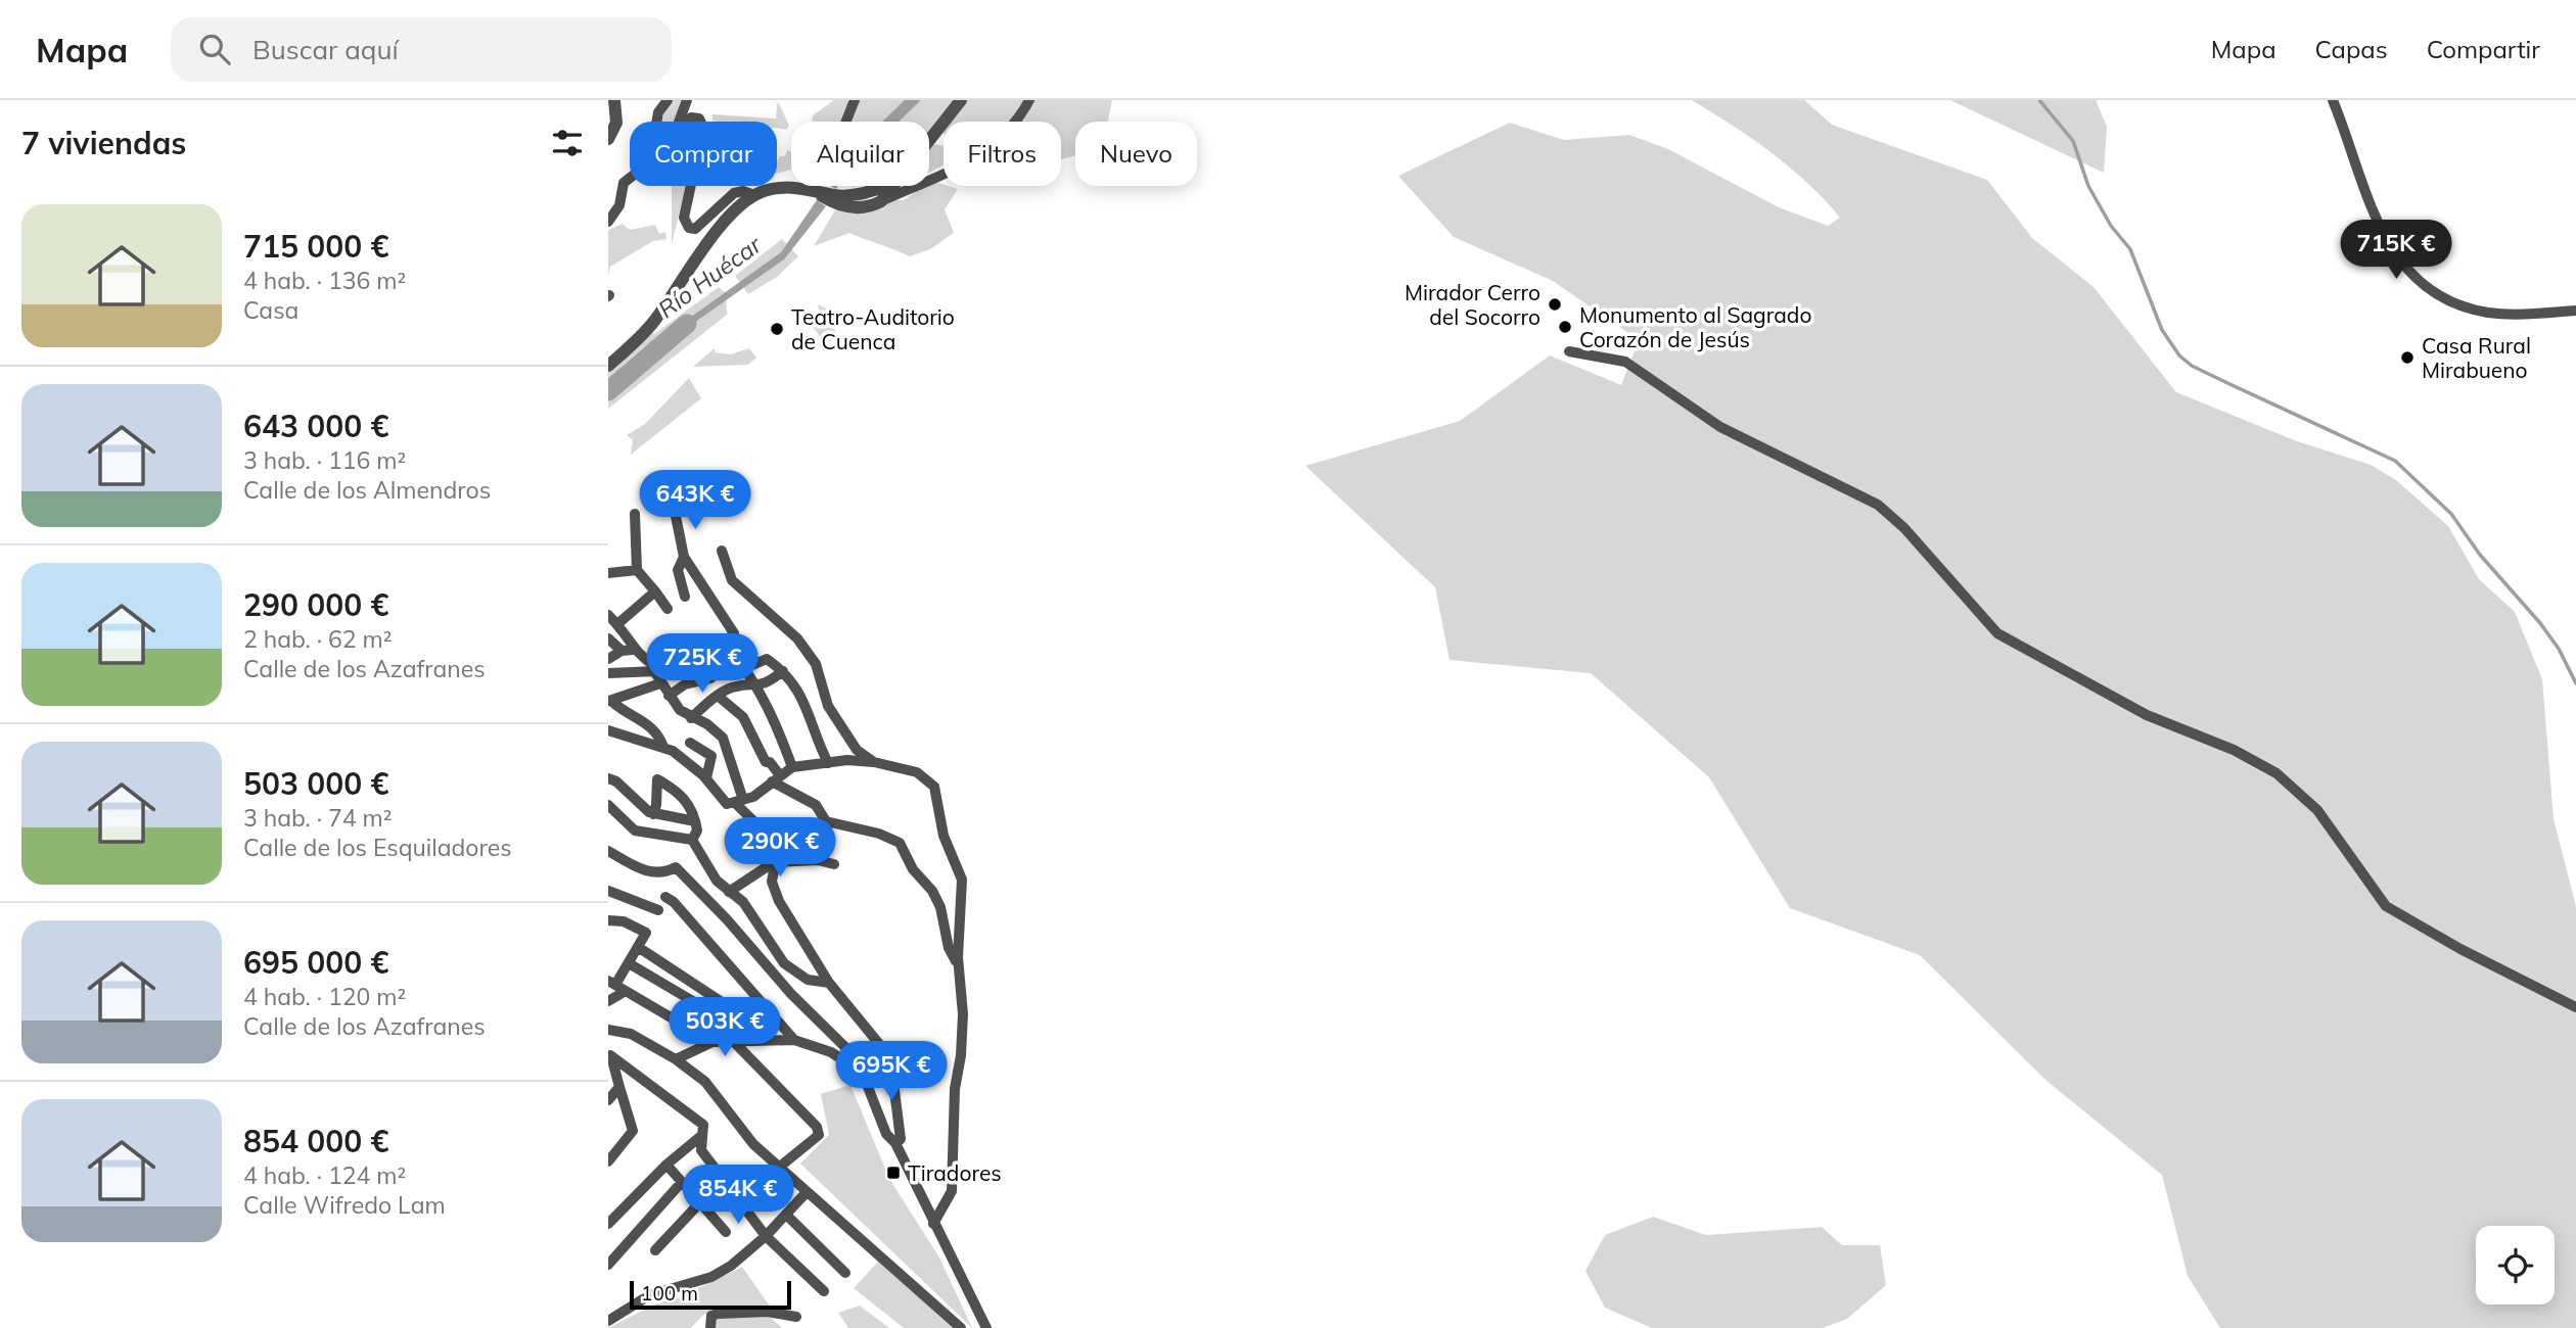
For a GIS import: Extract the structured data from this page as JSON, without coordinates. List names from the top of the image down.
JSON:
{
  "water": ["Río Huécar"],
  "places": {
    "other": [
      "Mirador Cerro del Socorro",
      "Monumento al Sagrado Corazón de Jesús",
      "Teatro-Auditorio de Cuenca",
      "Casa Rural Mirabueno"
    ],
    "transit": ["Tiradores"]
  },
  "scale_bar": "100 m",
  "page": {
    "header": "Mapa",
    "search": "Buscar aquí",
    "nav": ["Mapa", "Capas", "Compartir"],
    "heading": "7 viviendas",
    "chip": [
      "Comprar",
      "Alquilar",
      "Filtros",
      "Nuevo"
    ],
    "list": [
      {
        "name": "715 000 €",
        "note": "4 hab. · 136 m² · Casa"
      },
      {
        "name": "643 000 €",
        "note": "3 hab. · 116 m² · Calle de los Almendros"
      },
      {
        "name": "290 000 €",
        "note": "2 hab. · 62 m² · Calle de los Azafranes"
      },
      {
        "name": "503 000 €",
        "note": "3 hab. · 74 m² · Calle de los Esquiladores"
      },
      {
        "name": "695 000 €",
        "note": "4 hab. · 120 m² · Calle de los Azafranes"
      },
      {
        "name": "854 000 €",
        "note": "4 hab. · 124 m² · Calle Wifredo Lam"
      }
    ],
    "price": [
      "715K €",
      "643K €",
      "725K €",
      "290K €",
      "503K €",
      "695K €",
      "854K €"
    ],
    "scale": "100 m"
  }
}
